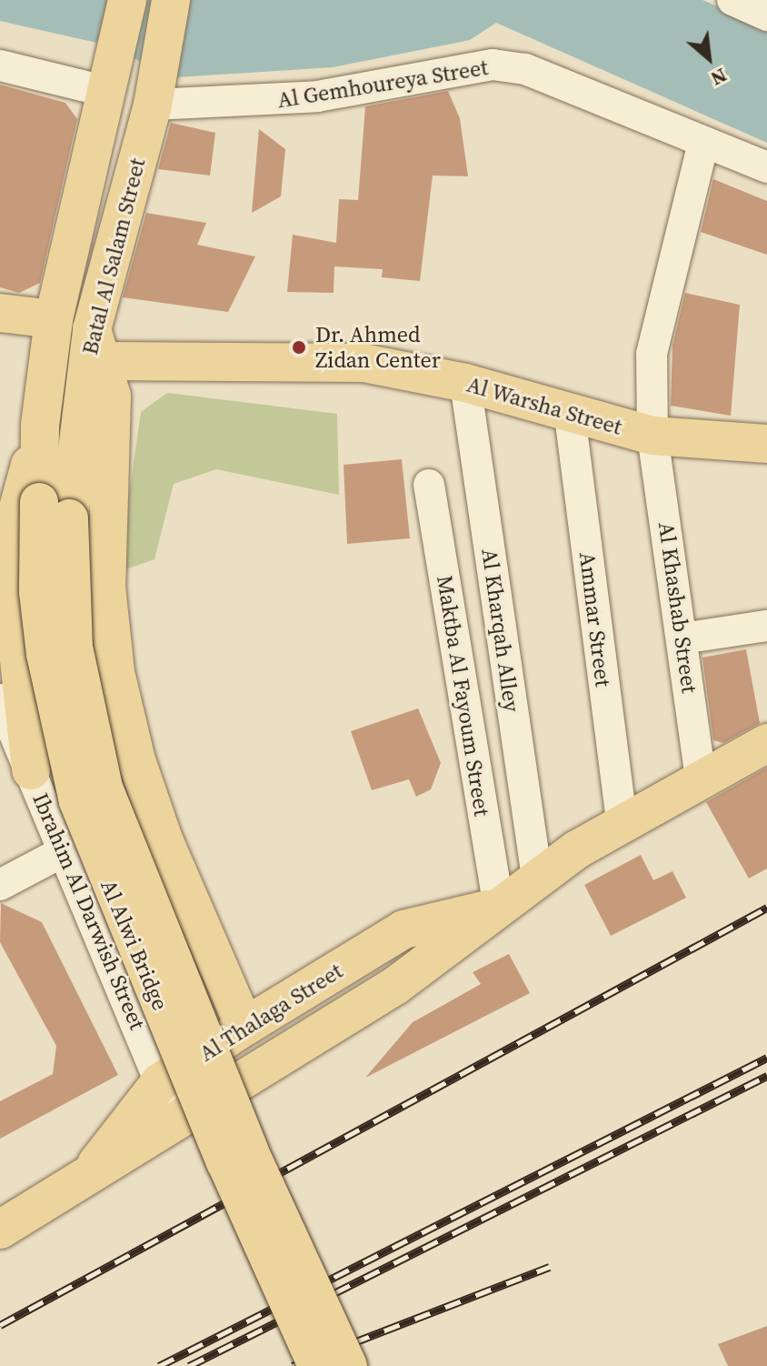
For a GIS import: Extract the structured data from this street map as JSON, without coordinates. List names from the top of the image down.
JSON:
{
  "streets": {
    "main road": [
      "Batal Al Salam Street",
      "Al Warsha Street",
      "Al Alwi Bridge",
      "Al Thalaga Street"
    ],
    "street": [
      "Al Gemhoureya Street",
      "Al Khashab Street",
      "Ammar Street",
      "Al Kharqah Alley",
      "Maktba Al Fayoum Street",
      "Ibrahim Al Darwish Street"
    ]
  },
  "crossings": [
    ["Al Gemhoureya Street", "Batal Al Salam Street"],
    ["Al Gemhoureya Street", "Al Khashab Street"],
    ["Batal Al Salam Street", "Al Warsha Street"],
    ["Batal Al Salam Street", "Al Alwi Bridge"],
    ["Al Warsha Street", "Al Khashab Street"],
    ["Al Warsha Street", "Ammar Street"],
    ["Al Warsha Street", "Al Kharqah Alley"],
    ["Al Khashab Street", "Al Thalaga Street"],
    ["Ammar Street", "Al Thalaga Street"],
    ["Al Kharqah Alley", "Al Thalaga Street"],
    ["Maktba Al Fayoum Street", "Al Thalaga Street"],
    ["Ibrahim Al Darwish Street", "Al Thalaga Street"]
  ],
  "places": ["Dr. Ahmed Zidan Center"],
  "north": "bottom right"
}
